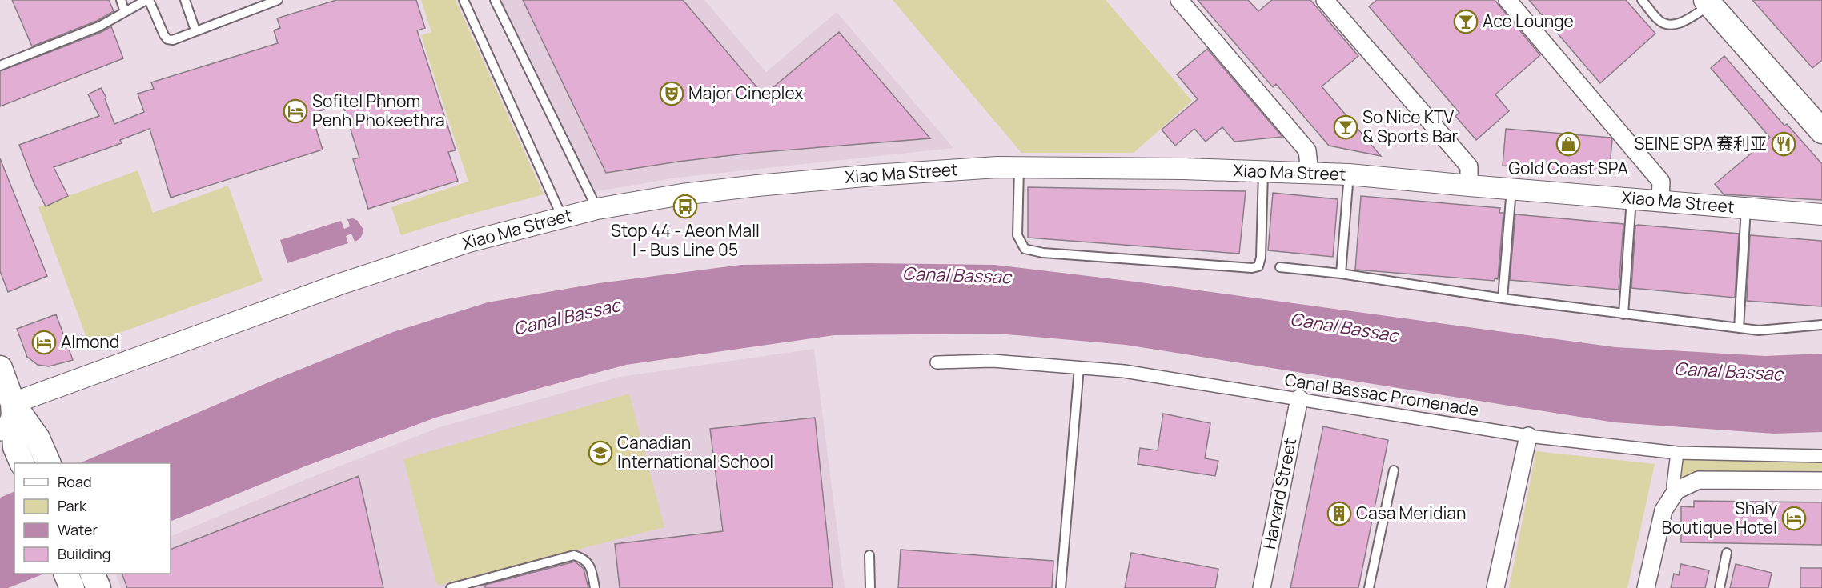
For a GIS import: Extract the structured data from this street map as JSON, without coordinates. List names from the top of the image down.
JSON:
{
  "streets": {
    "street": ["Xiao Ma Street", "Canal Bassac Promenade", "Harvard Street"]
  },
  "crossings": [
    ["Canal Bassac Promenade", "Harvard Street"]
  ],
  "water": ["Canal Bassac"],
  "places": {
    "bar": ["Ace Lounge", "So Nice KTV & Sports Bar"],
    "theatre": ["Major Cineplex"],
    "hotel": ["Sofitel Phnom Penh Phokeethra", "Almond", "Shaly Boutique Hotel"],
    "shop": ["Gold Coast SPA"],
    "restaurant": ["SEINE SPA 赛利亚"],
    "bus stop": ["Stop 44 - Aeon Mall I - Bus Line 05"],
    "school or university": ["Canadian International School"],
    "building": ["Casa Meridian"]
  },
  "legend": [
    "Road",
    "Park",
    "Water",
    "Building"
  ]
}
